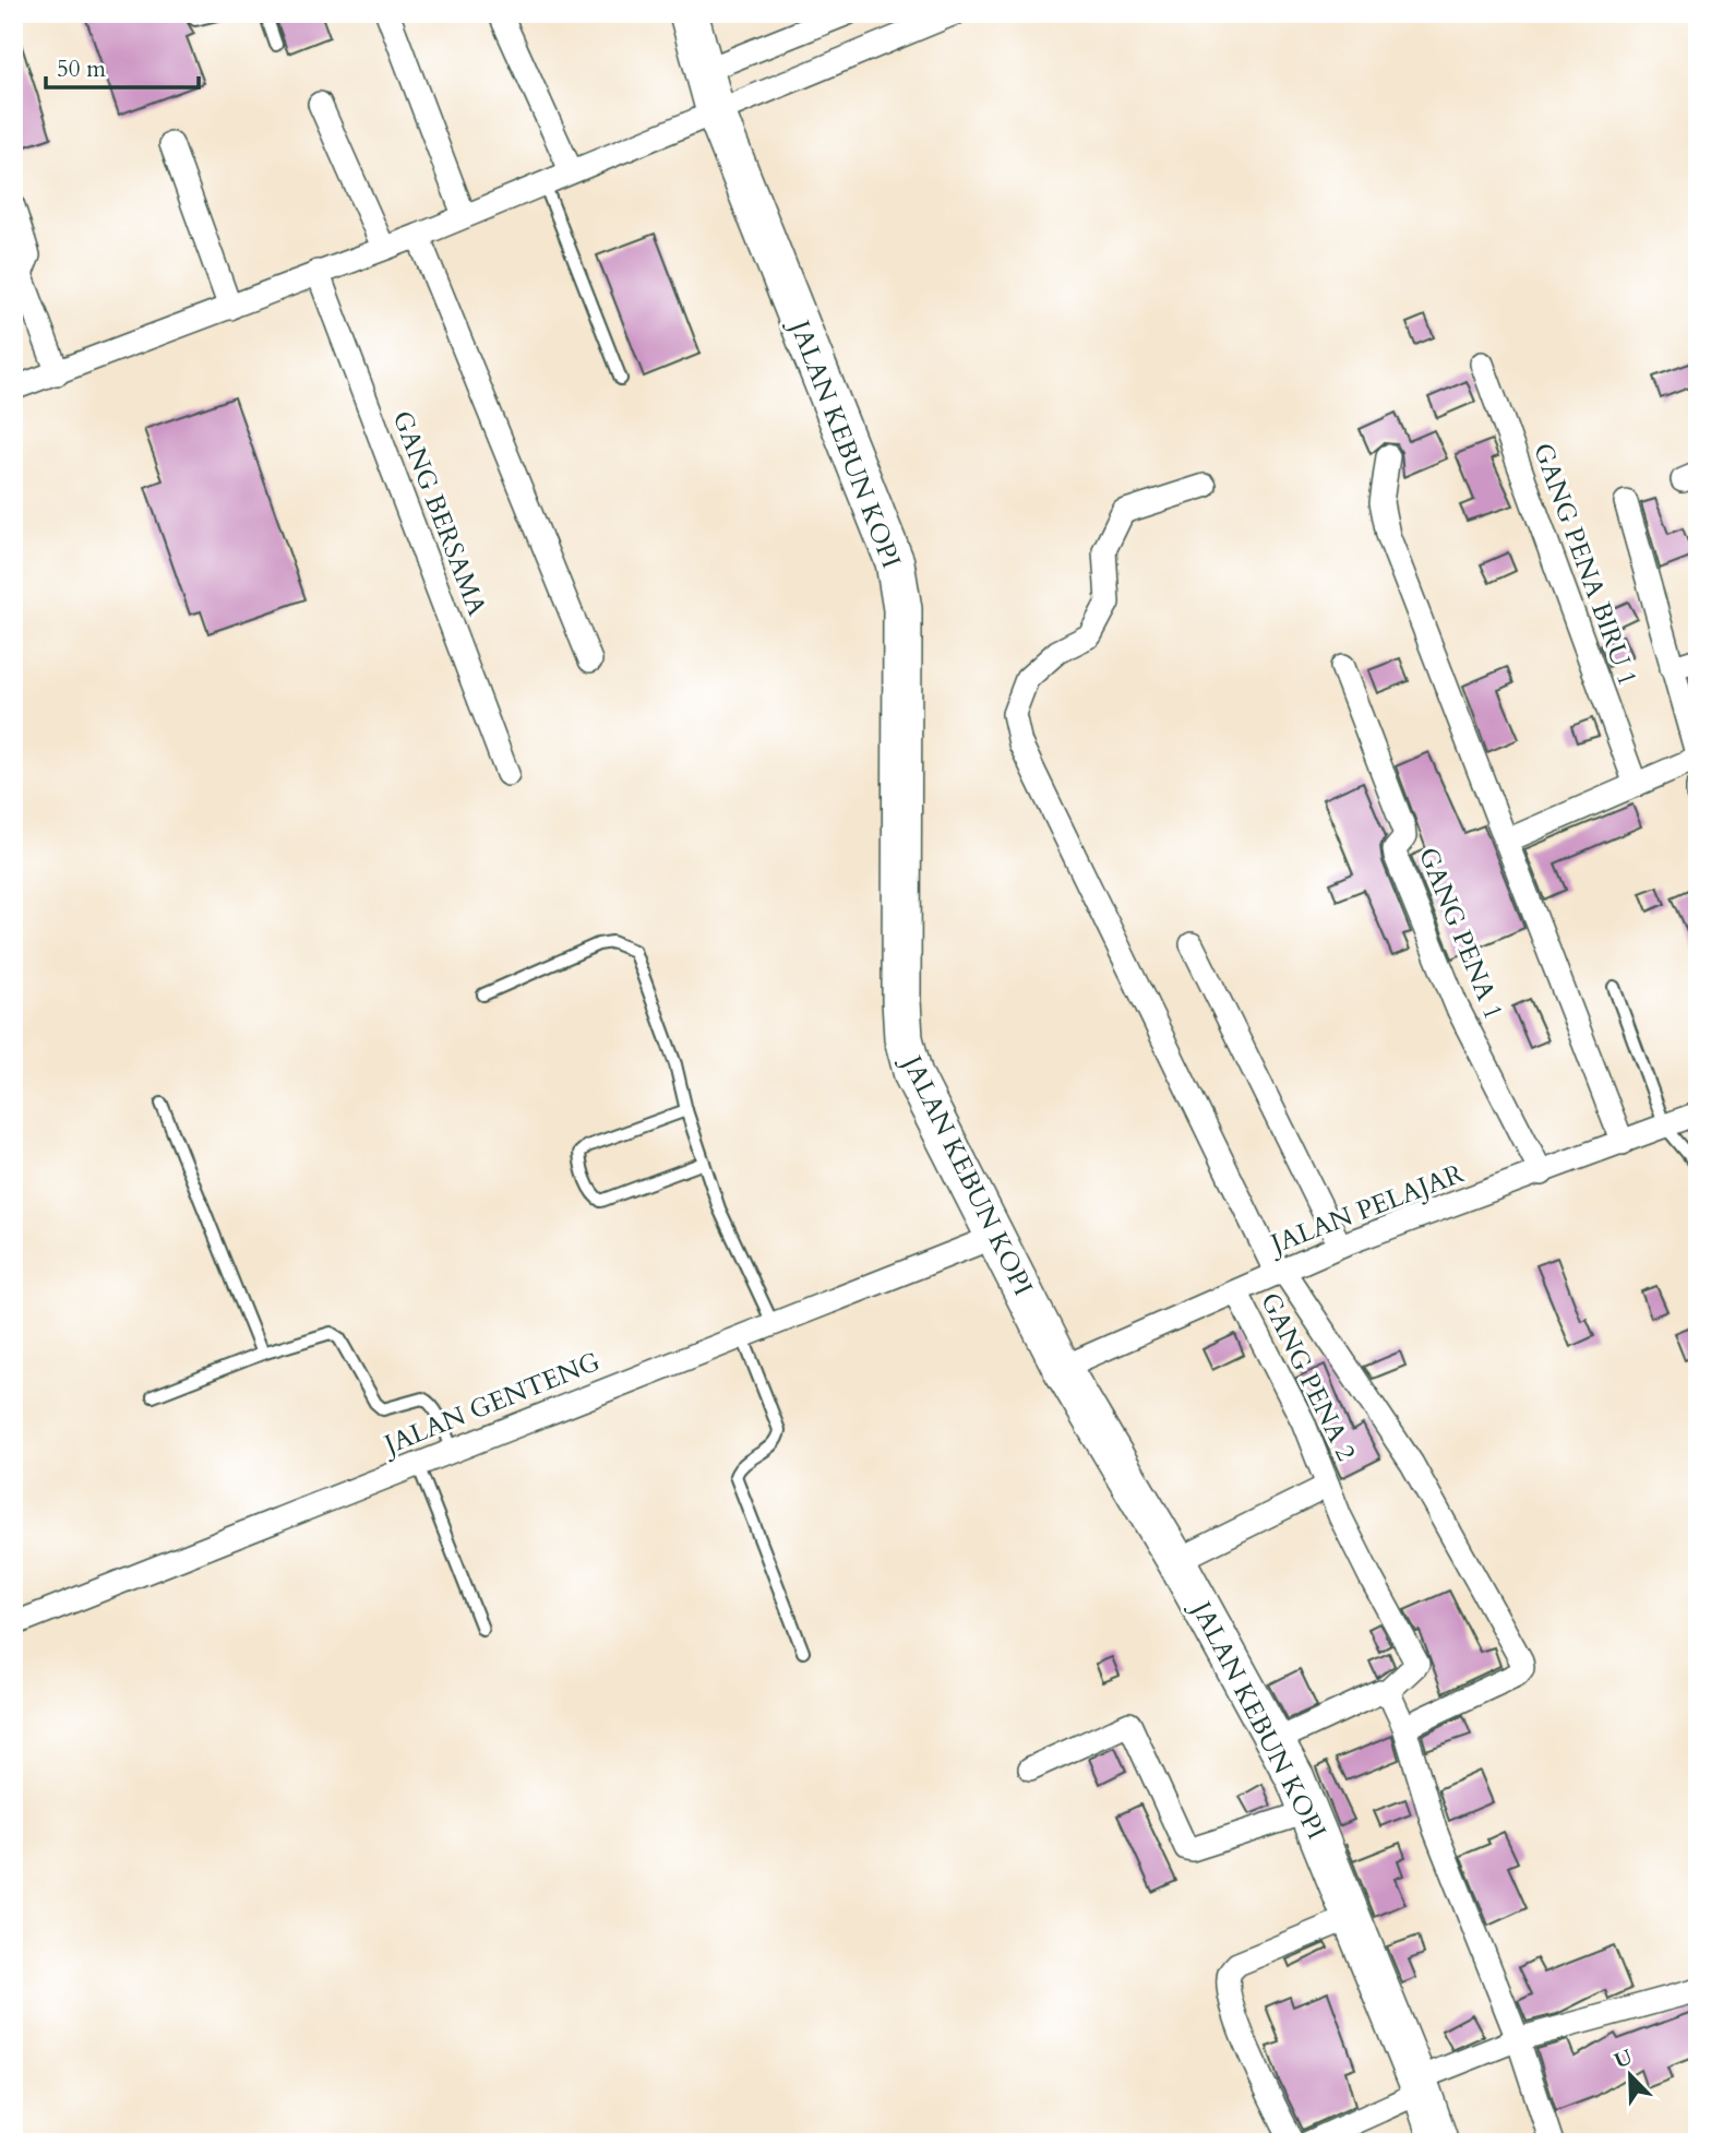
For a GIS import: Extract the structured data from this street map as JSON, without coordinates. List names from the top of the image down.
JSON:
{
  "streets": {
    "main road": ["JALAN KEBUN KOPI"],
    "street": [
      "GANG BERSAMA",
      "GANG PENA BIRU 1",
      "GANG PENA 1",
      "JALAN PELAJAR",
      "GANG PENA 2",
      "JALAN GENTENG"
    ]
  },
  "crossings": [
    ["JALAN KEBUN KOPI", "JALAN PELAJAR"],
    ["JALAN KEBUN KOPI", "JALAN GENTENG"],
    ["GANG PENA 1", "JALAN PELAJAR"],
    ["JALAN PELAJAR", "GANG PENA 2"]
  ],
  "scale_bar": "50 m",
  "north": "top left"
}
